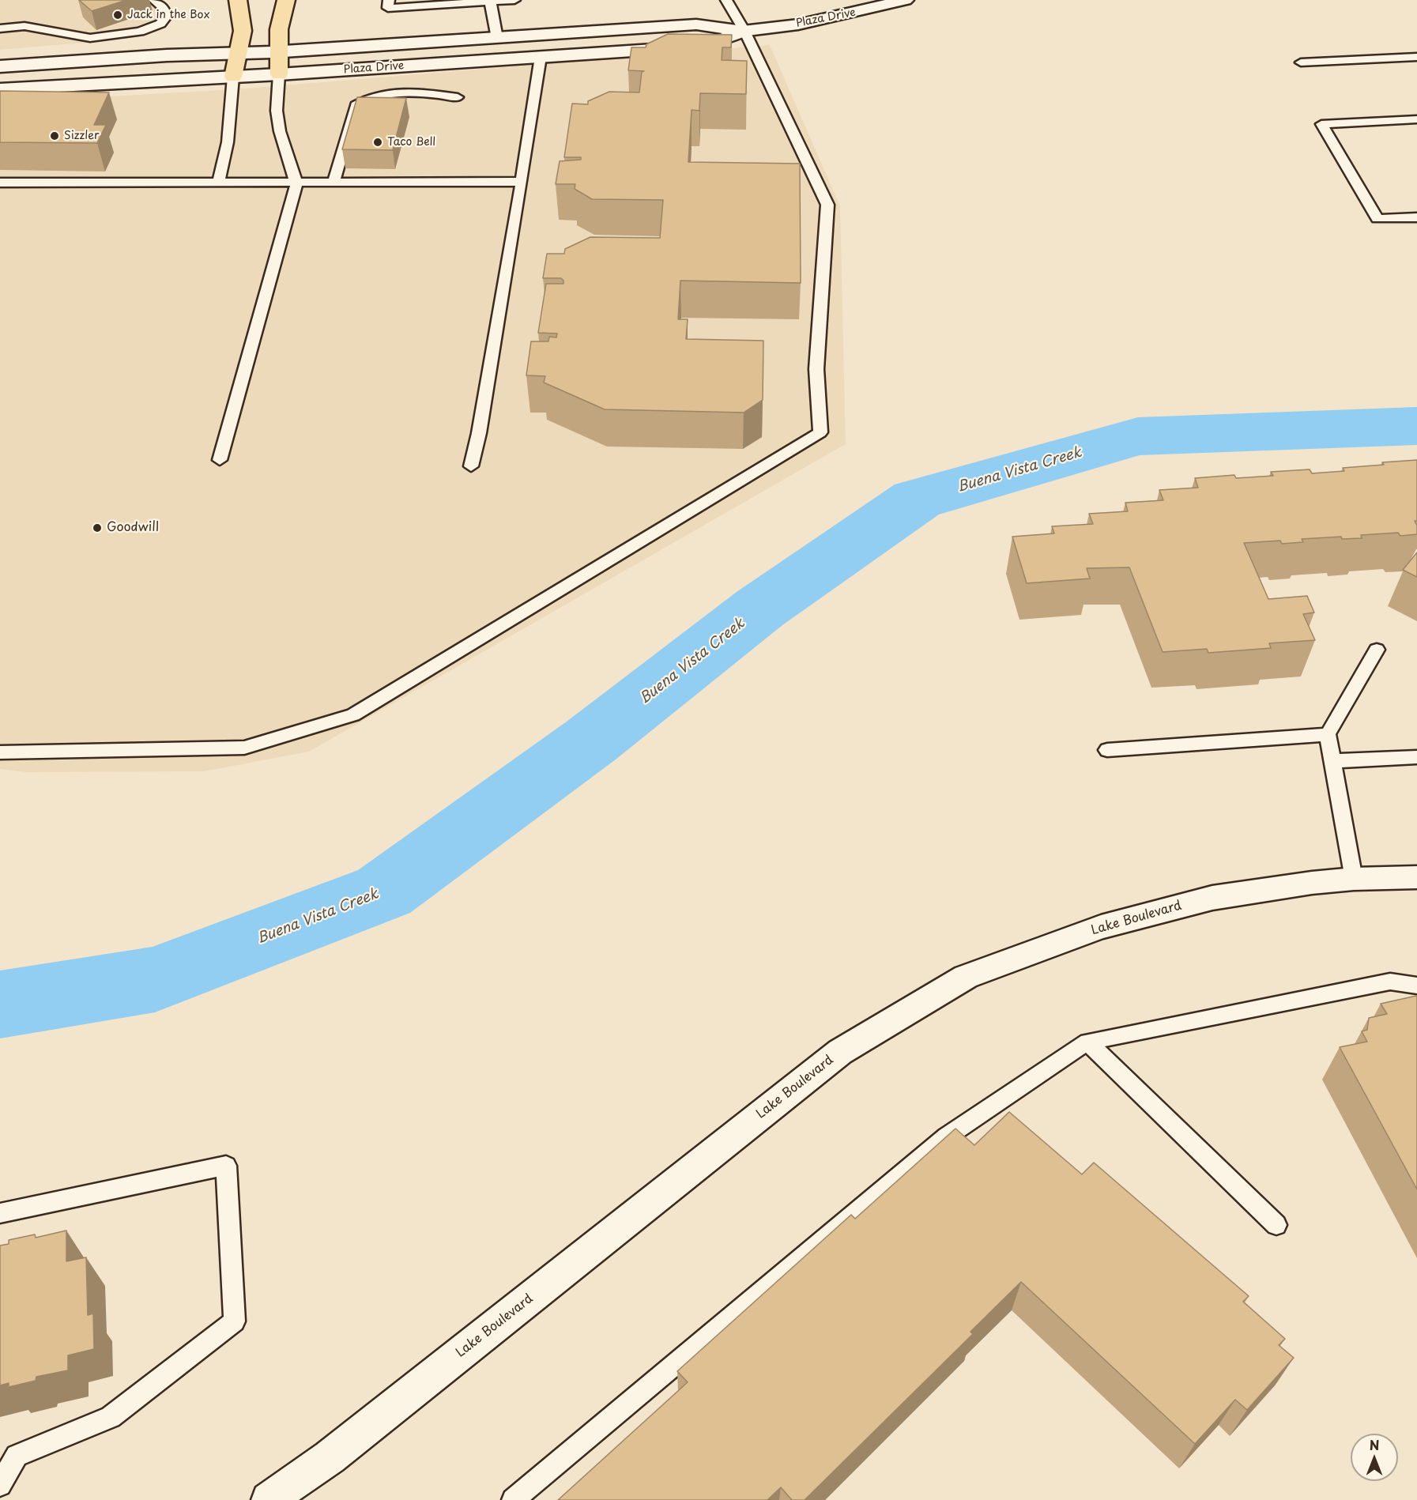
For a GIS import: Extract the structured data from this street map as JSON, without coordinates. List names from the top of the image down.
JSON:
{
  "streets": {
    "main road": ["Plaza Drive", "Lake Boulevard"]
  },
  "water": ["Buena Vista Creek"],
  "places": [
    "Jack in the Box",
    "Sizzler",
    "Taco Bell",
    "Goodwill"
  ],
  "north": "top"
}
